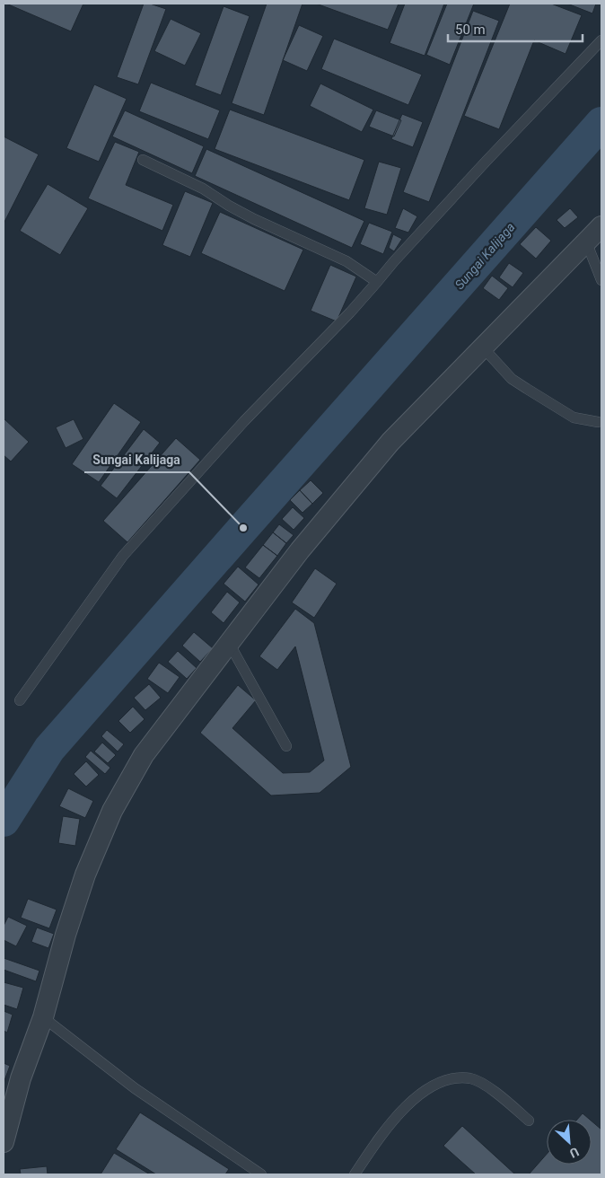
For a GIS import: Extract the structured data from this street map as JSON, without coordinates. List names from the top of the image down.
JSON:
{
  "water": ["Sungai Kalijaga"],
  "places": ["Sungai Kalijaga"],
  "scale_bar": "50 m",
  "north": "bottom right"
}
